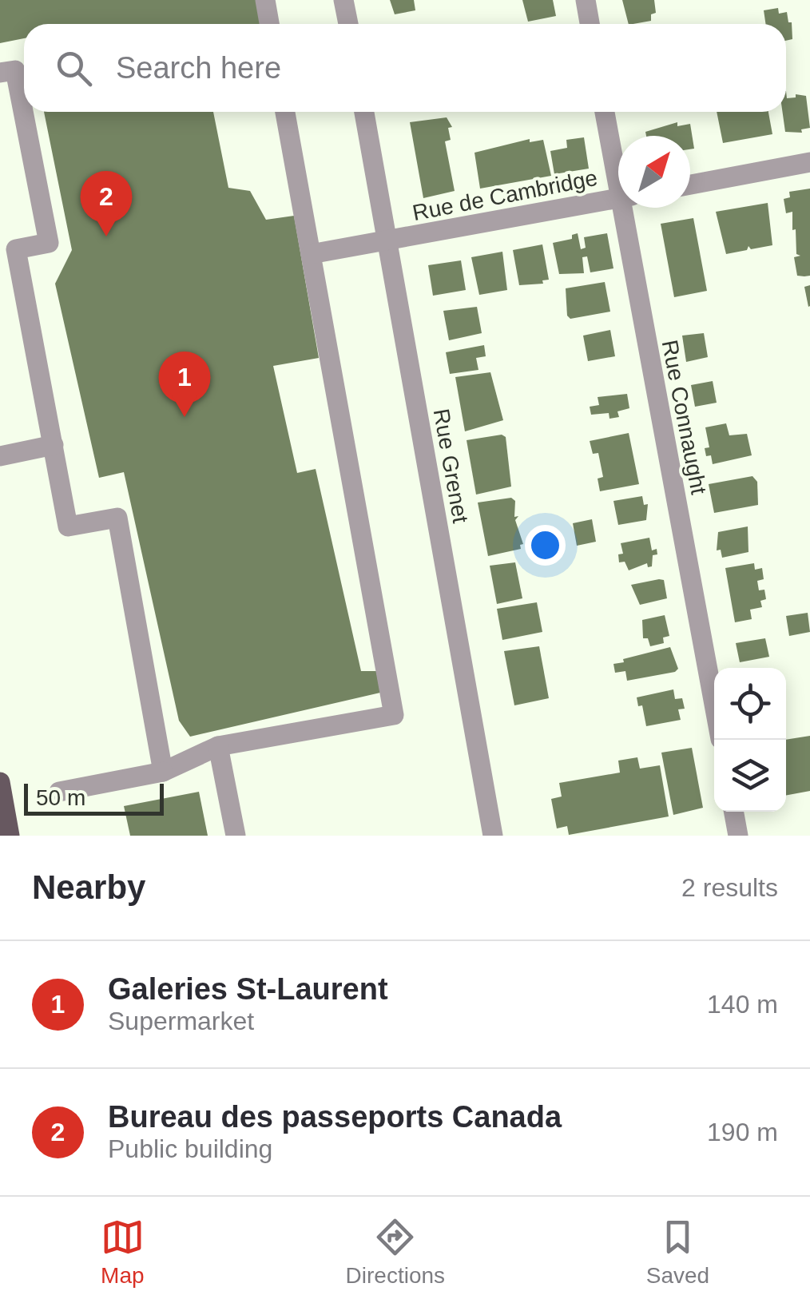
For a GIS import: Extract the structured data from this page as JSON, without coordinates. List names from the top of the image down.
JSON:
{
  "streets": {
    "street": ["Rue de Cambridge", "Rue Connaught", "Rue Grenet"]
  },
  "crossings": [
    ["Rue de Cambridge", "Rue Grenet"]
  ],
  "scale_bar": "50 m",
  "north": "top right",
  "page": {
    "search": "Search here",
    "pins": ["2", "1"],
    "scale": "50 m",
    "heading": ["Nearby", "2 results"],
    "list": [
      {
        "mark": "1",
        "name": "Galeries St-Laurent",
        "note": "Supermarket",
        "value": "140 m"
      },
      {
        "mark": "2",
        "name": "Bureau des passeports Canada",
        "note": "Public building",
        "value": "190 m"
      }
    ],
    "nav": ["Map", "Directions", "Saved"]
  }
}
